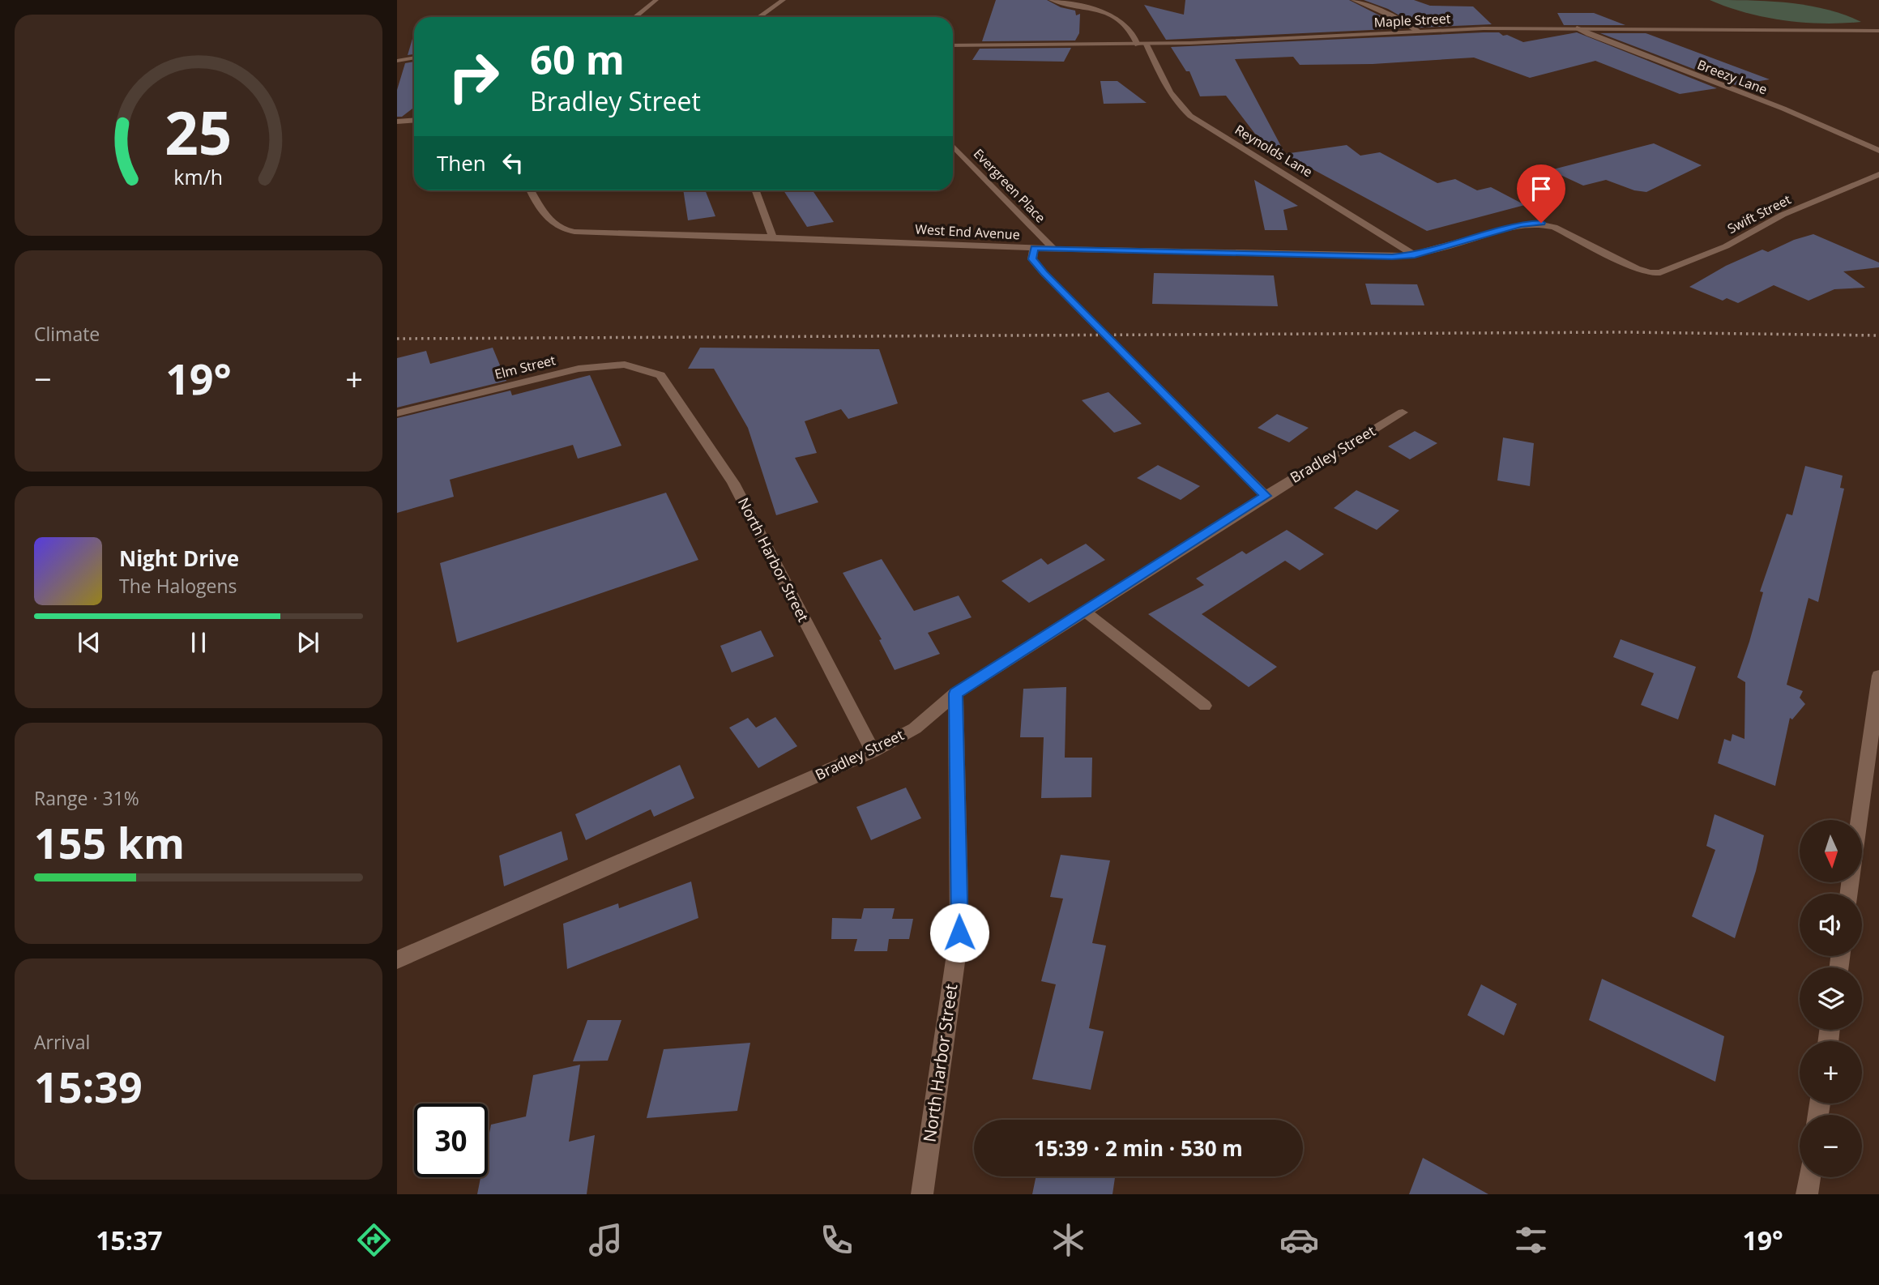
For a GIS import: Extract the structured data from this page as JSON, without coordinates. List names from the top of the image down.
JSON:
{
  "streets": {
    "street": [
      "Maple Street",
      "Breezy Lane",
      "Reynolds Lane",
      "Evergreen Place",
      "Swift Street",
      "West End Avenue",
      "Elm Street",
      "Bradley Street",
      "North Harbor Street"
    ]
  },
  "crossings": [
    ["Maple Street", "Breezy Lane"],
    ["Maple Street", "Reynolds Lane"],
    ["Reynolds Lane", "West End Avenue"],
    ["Evergreen Place", "West End Avenue"],
    ["Swift Street", "West End Avenue"],
    ["Elm Street", "North Harbor Street"],
    ["Bradley Street", "North Harbor Street"]
  ],
  "north": "bottom",
  "page": {
    "turn": ["60 m", "Bradley Street"],
    "then": "Then",
    "tile": [
      "Climate",
      ["Range · 31%", "155 km"],
      ["Arrival", "15:39"]
    ],
    "heat": ["−", "19°", "+"],
    "song": ["Night Drive", "The Halogens"],
    "map_buttons": ["+", "−"],
    "limit": "30",
    "trip": "15:39 · 2 min · 530 m",
    "tabs": ["15:37", "19°"],
    "gauge": ["25", "km/h"]
  }
}
